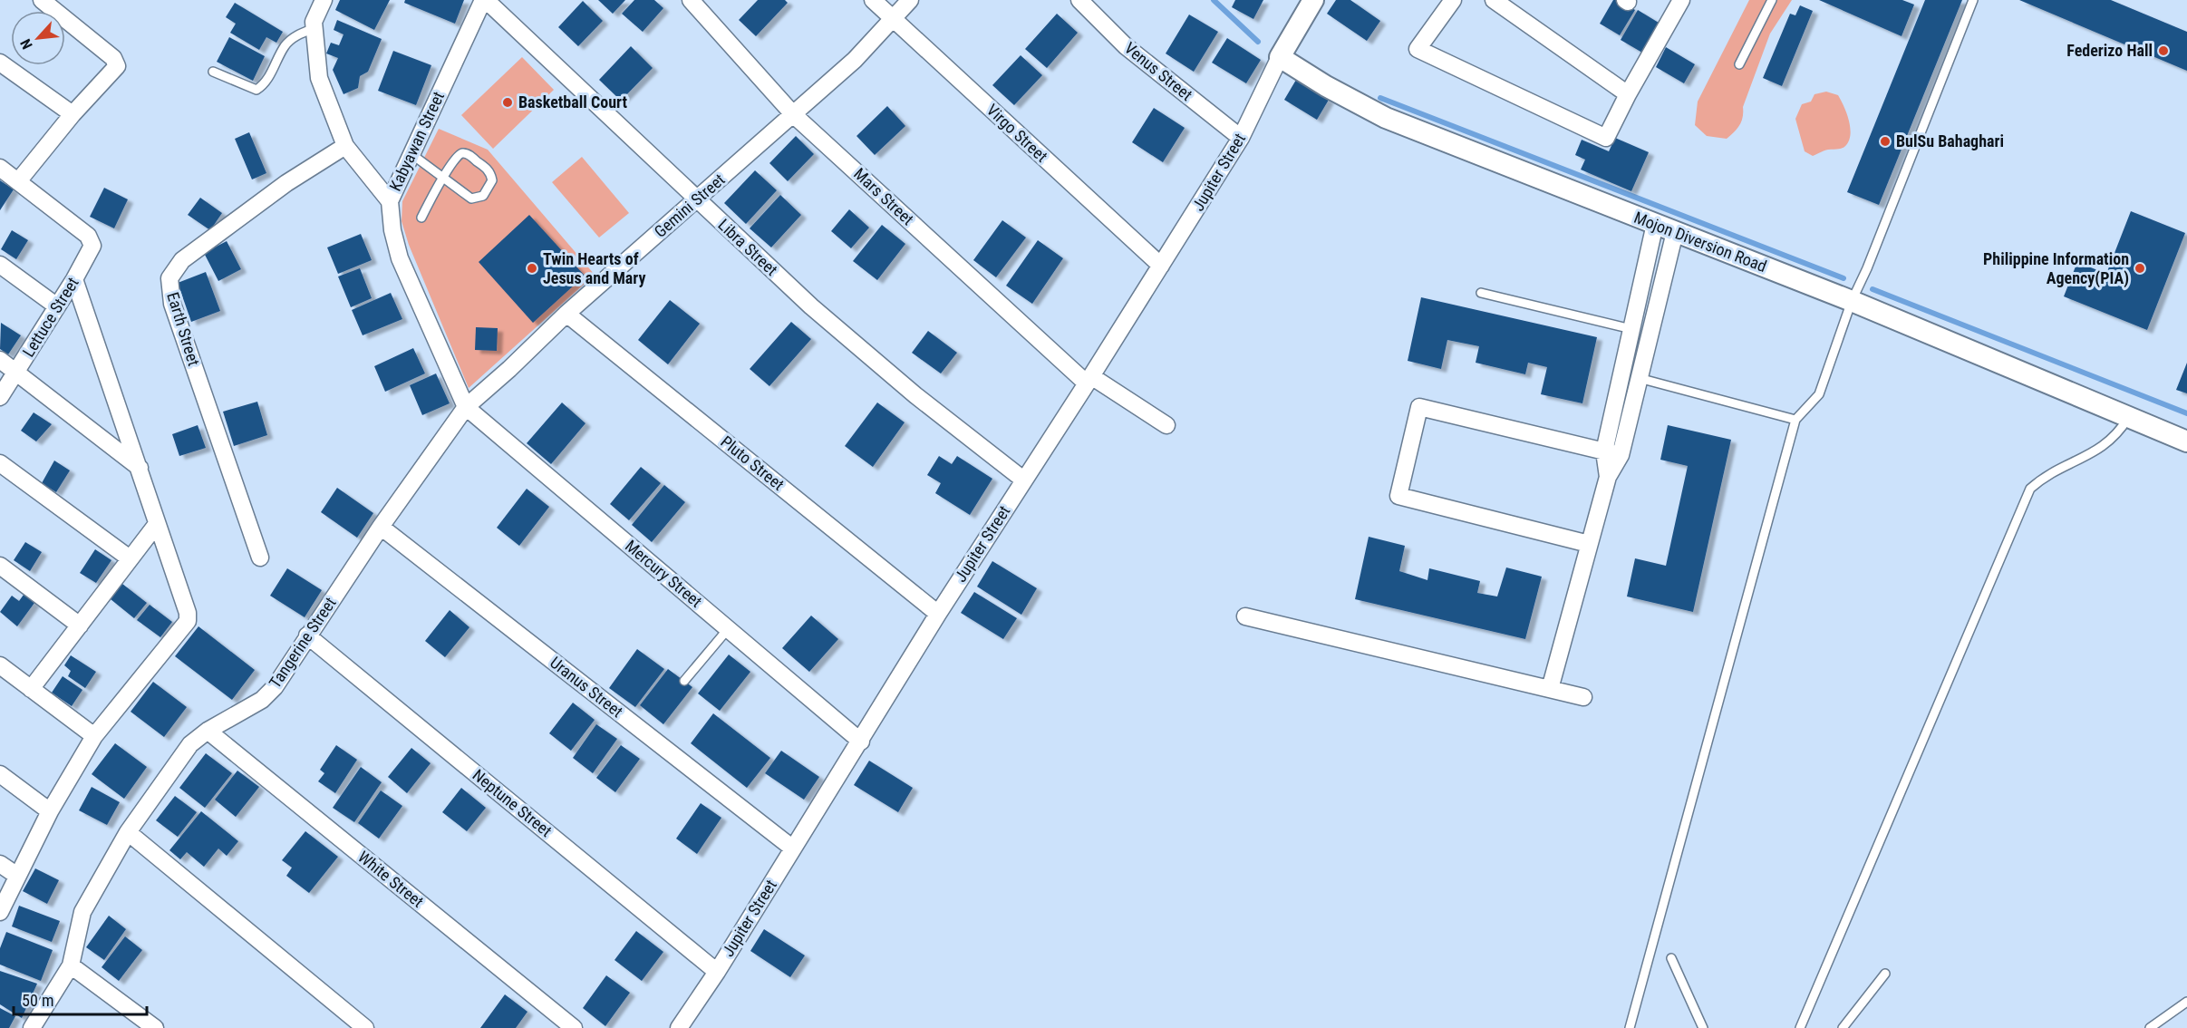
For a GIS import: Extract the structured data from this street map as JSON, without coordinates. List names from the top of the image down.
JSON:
{
  "streets": {
    "street": [
      "Venus Street",
      "Virgo Street",
      "Kabyawan Street",
      "Jupiter Street",
      "Mars Street",
      "Gemini Street",
      "Mojon Diversion Road",
      "Libra Street",
      "Lettuce Street",
      "Earth Street",
      "Pluto Street",
      "Mercury Street",
      "Tangerine Street",
      "Uranus Street",
      "Neptune Street",
      "White Street"
    ]
  },
  "crossings": [
    ["Venus Street", "Jupiter Street"],
    ["Virgo Street", "Jupiter Street"],
    ["Virgo Street", "Gemini Street"],
    ["Kabyawan Street", "Gemini Street"],
    ["Kabyawan Street", "Libra Street"],
    ["Kabyawan Street", "Mercury Street"],
    ["Kabyawan Street", "Tangerine Street"],
    ["Jupiter Street", "Mars Street"],
    ["Jupiter Street", "Mojon Diversion Road"],
    ["Jupiter Street", "Libra Street"],
    ["Jupiter Street", "Pluto Street"],
    ["Jupiter Street", "Mercury Street"],
    ["Jupiter Street", "Uranus Street"],
    ["Jupiter Street", "Neptune Street"],
    ["Mars Street", "Gemini Street"],
    ["Gemini Street", "Libra Street"],
    ["Gemini Street", "Pluto Street"],
    ["Gemini Street", "Mercury Street"],
    ["Gemini Street", "Tangerine Street"],
    ["Mercury Street", "Tangerine Street"],
    ["Tangerine Street", "Uranus Street"],
    ["Tangerine Street", "Neptune Street"],
    ["Tangerine Street", "White Street"]
  ],
  "places": [
    "Federizo Hall",
    "Basketball Court",
    "BulSu Bahaghari",
    "Twin Hearts of Jesus and Mary",
    "Philippine Information Agency(PIA)"
  ],
  "scale_bar": "50 m",
  "north": "bottom left"
}
